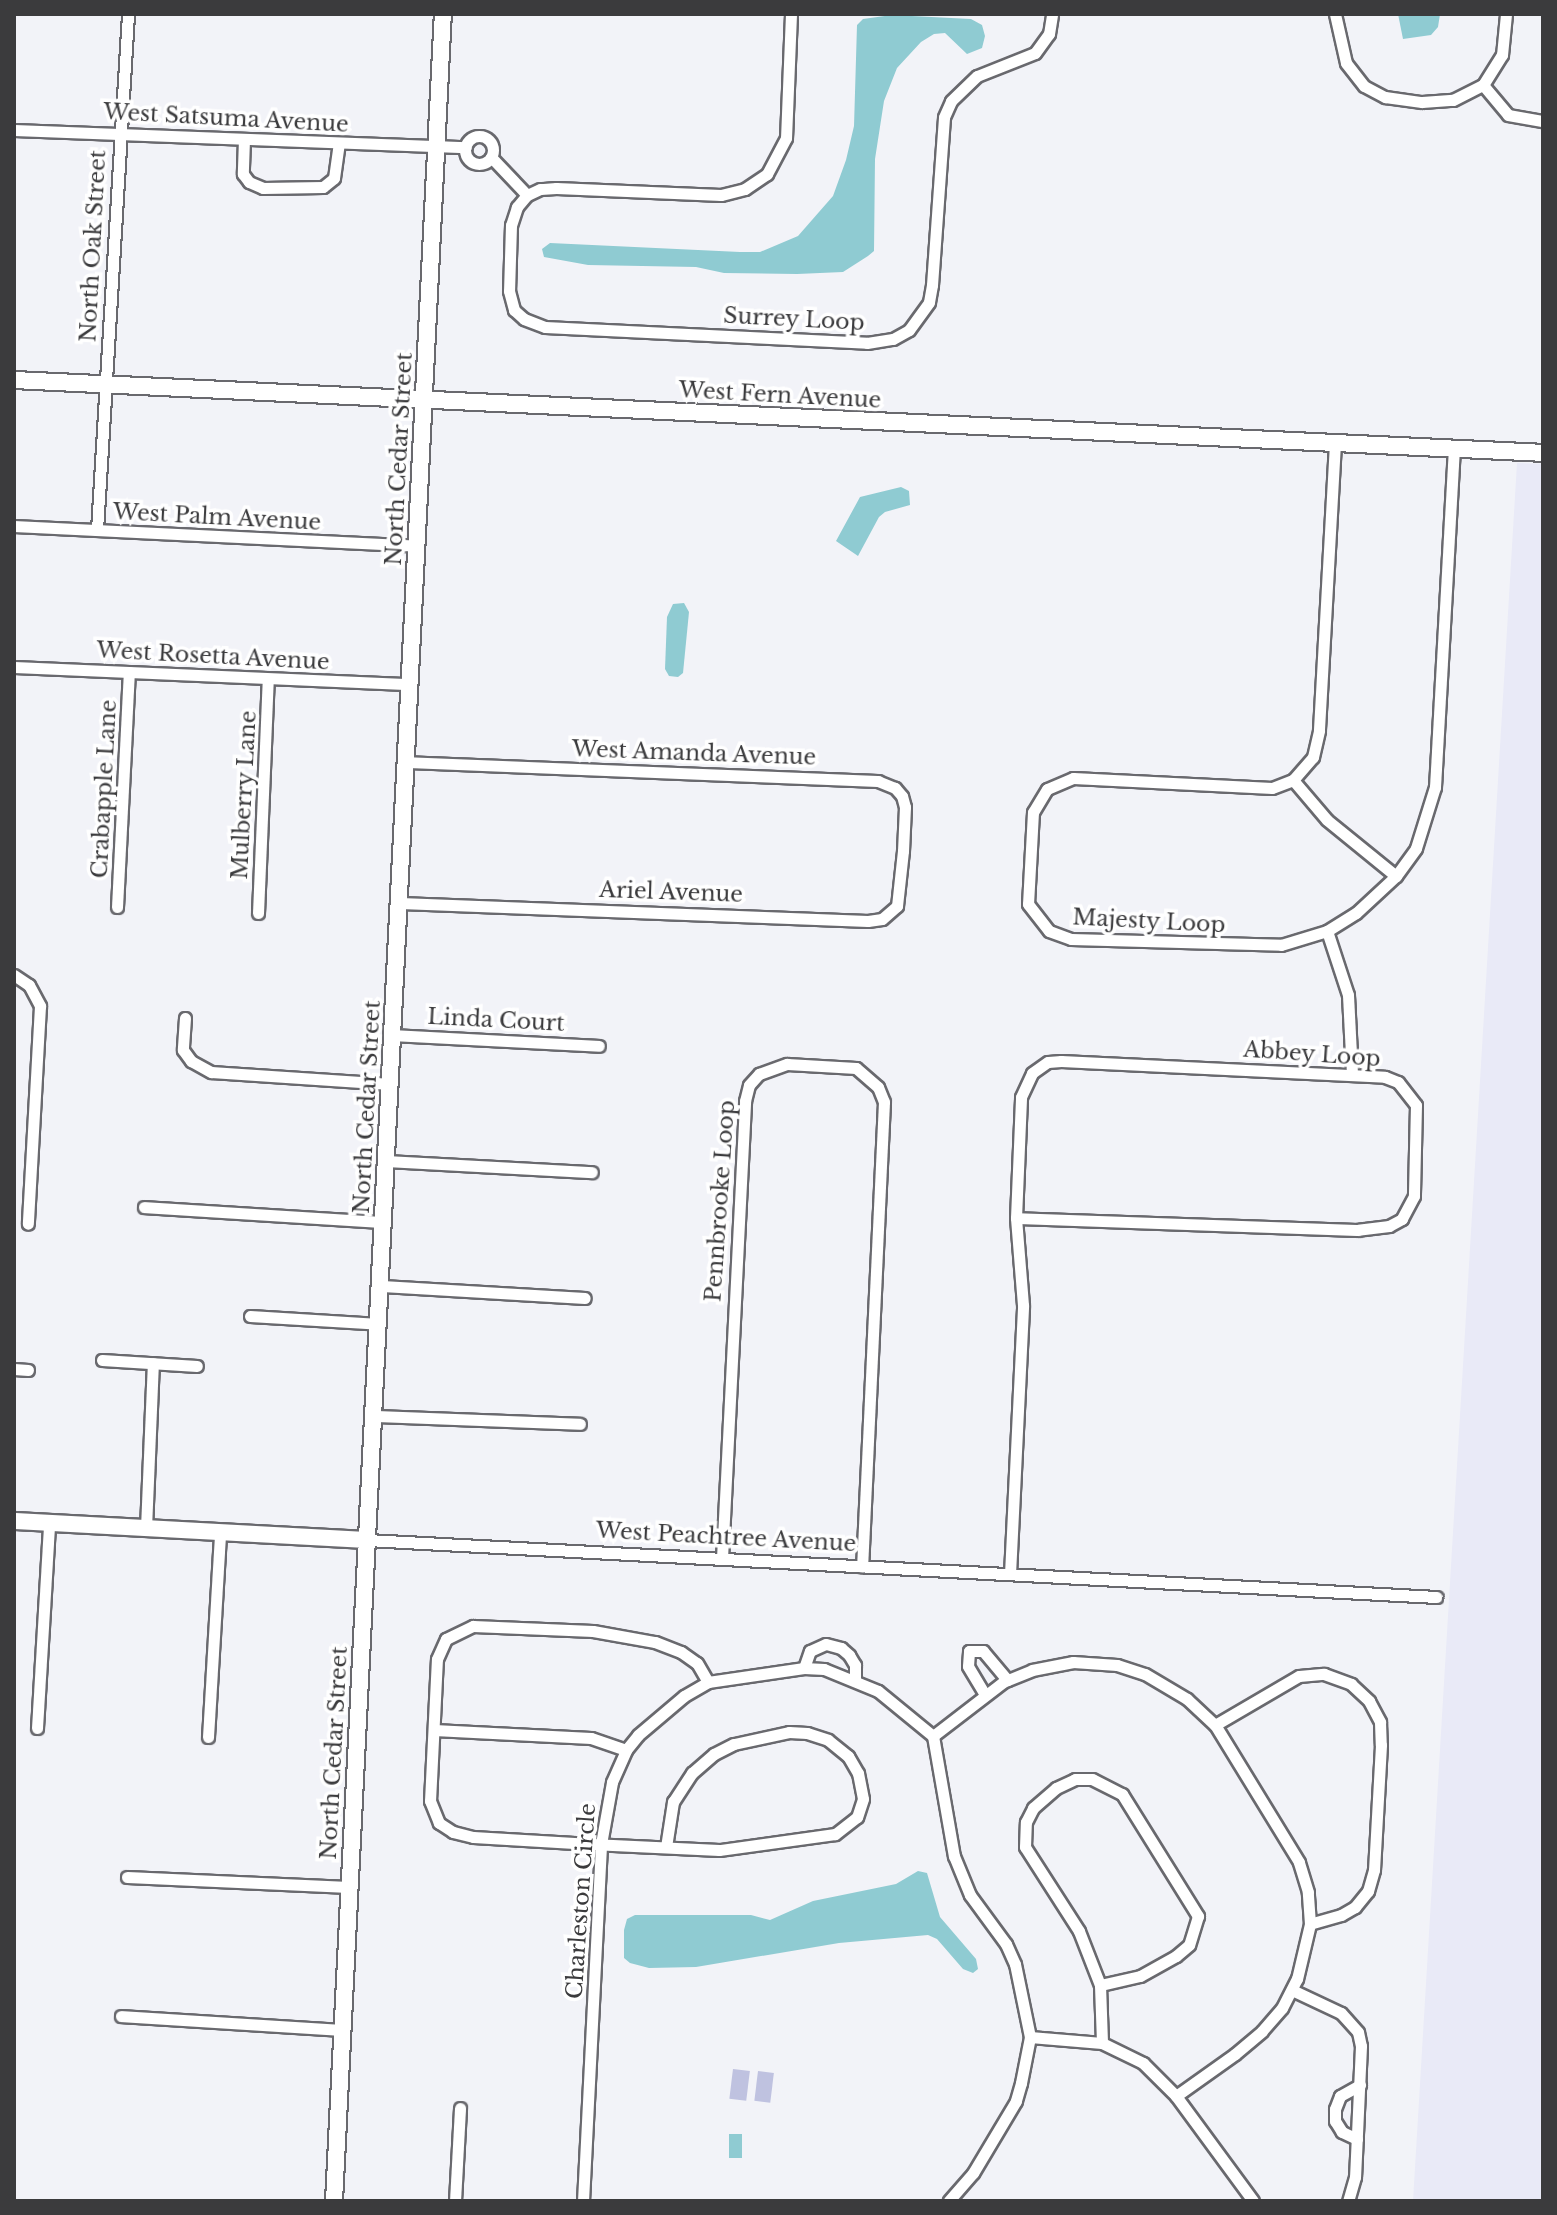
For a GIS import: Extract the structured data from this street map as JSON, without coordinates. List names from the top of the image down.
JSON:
{
  "streets": {
    "street": [
      "West Satsuma Avenue",
      "North Oak Street",
      "Surrey Loop",
      "West Fern Avenue",
      "North Cedar Street",
      "West Palm Avenue",
      "West Rosetta Avenue",
      "West Amanda Avenue",
      "Crabapple Lane",
      "Mulberry Lane",
      "Ariel Avenue",
      "Majesty Loop",
      "Linda Court",
      "Abbey Loop",
      "Pennbrooke Loop",
      "West Peachtree Avenue",
      "Charleston Circle"
    ]
  },
  "crossings": [
    ["West Satsuma Avenue", "North Oak Street"],
    ["West Satsuma Avenue", "North Cedar Street"],
    ["North Oak Street", "West Fern Avenue"],
    ["North Oak Street", "West Palm Avenue"],
    ["West Fern Avenue", "North Cedar Street"],
    ["West Fern Avenue", "Majesty Loop"],
    ["North Cedar Street", "West Palm Avenue"],
    ["North Cedar Street", "West Rosetta Avenue"],
    ["North Cedar Street", "West Amanda Avenue"],
    ["North Cedar Street", "Ariel Avenue"],
    ["North Cedar Street", "Linda Court"],
    ["North Cedar Street", "West Peachtree Avenue"],
    ["West Rosetta Avenue", "Crabapple Lane"],
    ["West Rosetta Avenue", "Mulberry Lane"],
    ["West Amanda Avenue", "Ariel Avenue"],
    ["Abbey Loop", "West Peachtree Avenue"],
    ["Pennbrooke Loop", "West Peachtree Avenue"]
  ]
}
